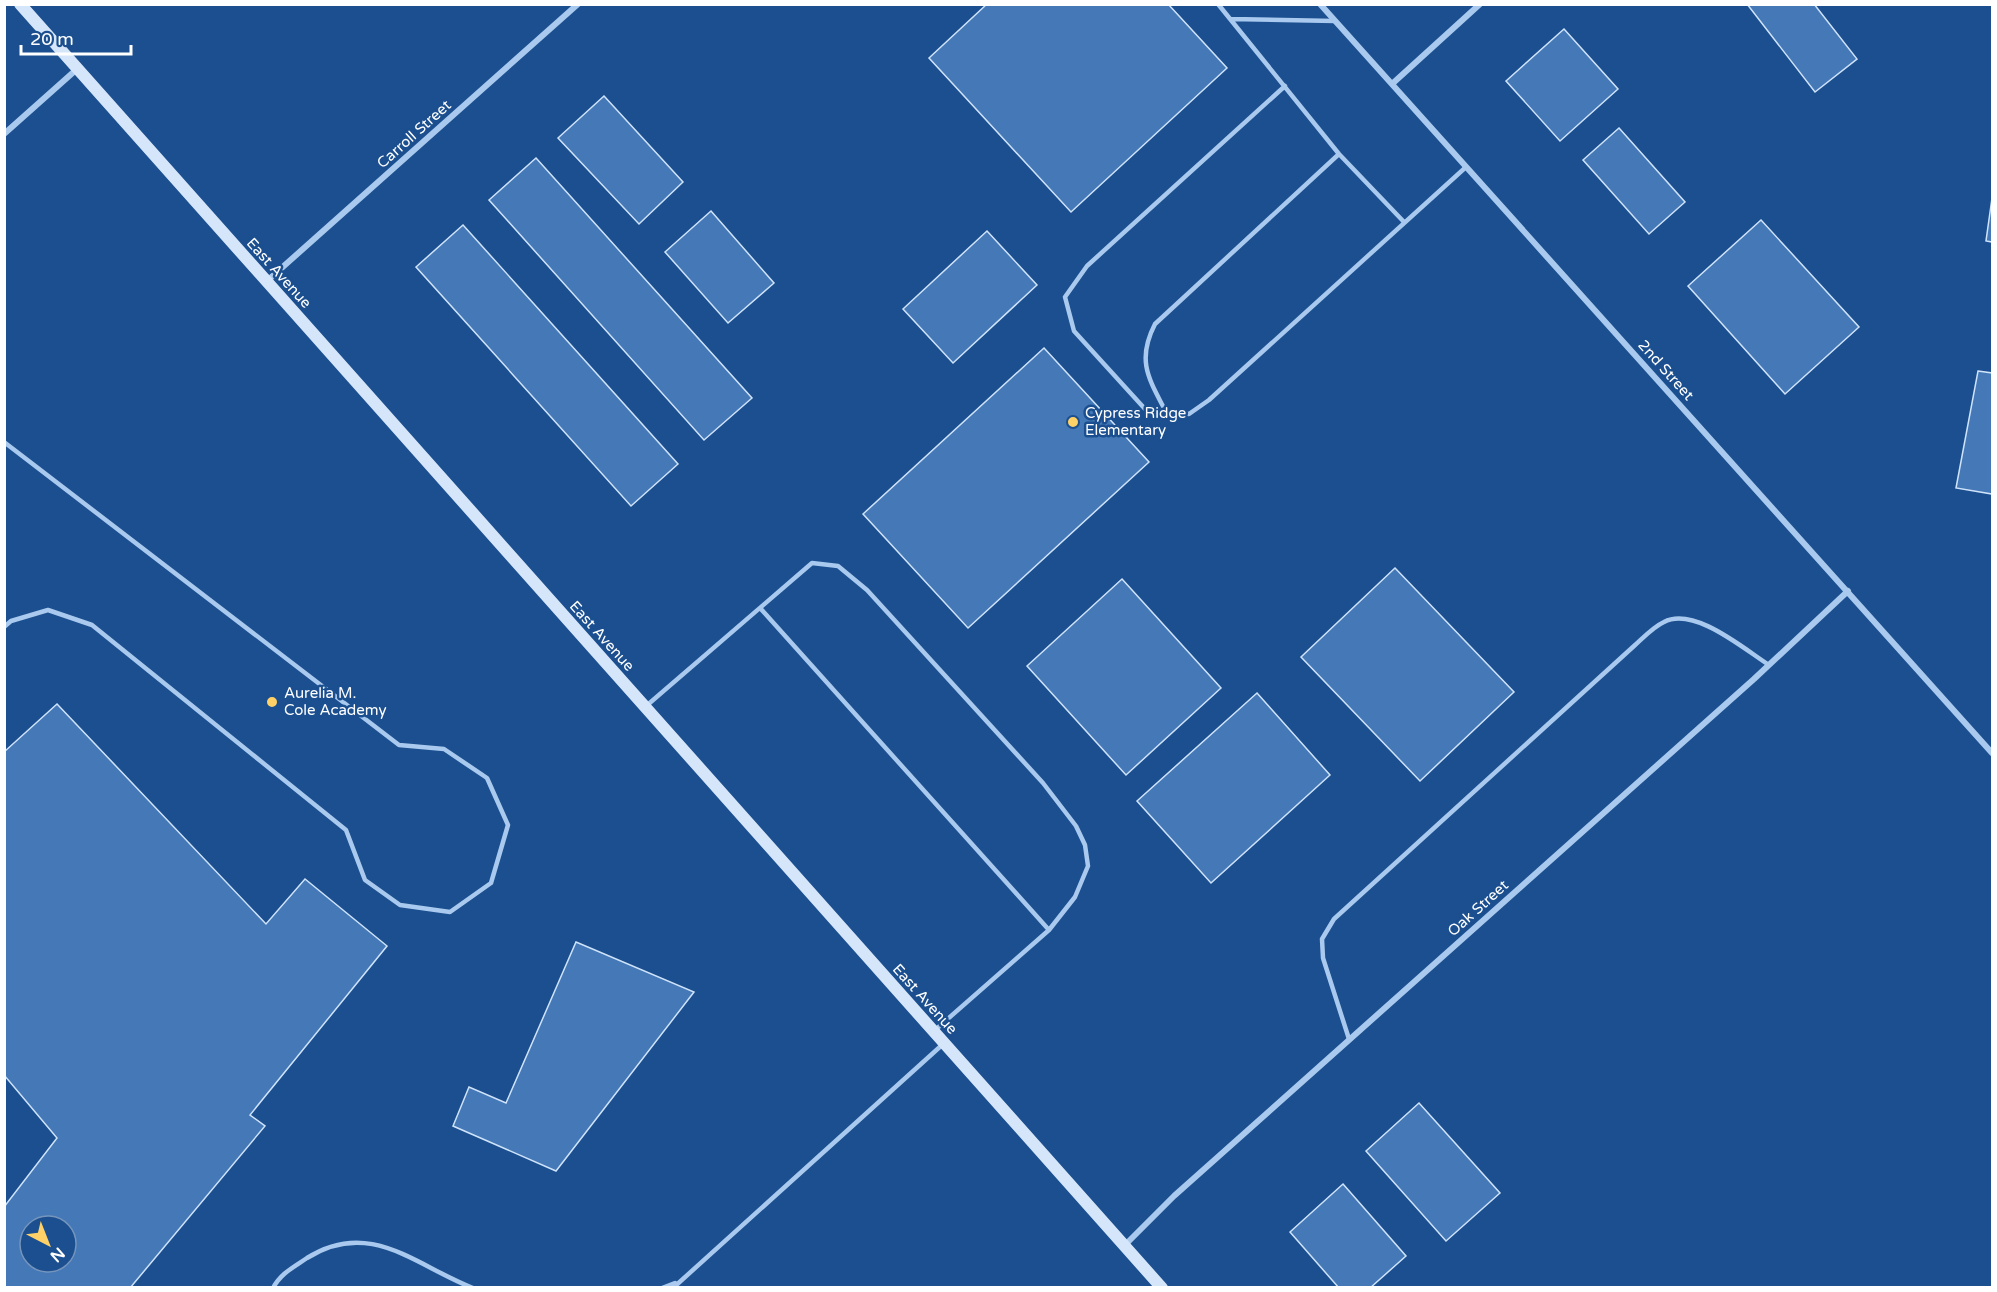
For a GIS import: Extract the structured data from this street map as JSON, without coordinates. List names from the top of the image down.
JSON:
{
  "streets": {
    "street": [
      "Carroll Street",
      "East Avenue",
      "2nd Street",
      "Oak Street"
    ]
  },
  "crossings": [
    ["Carroll Street", "East Avenue"],
    ["East Avenue", "Oak Street"],
    ["2nd Street", "Oak Street"]
  ],
  "places": ["Cypress Ridge Elementary", "Aurelia M. Cole Academy"],
  "scale_bar": "20 m",
  "north": "bottom right"
}
